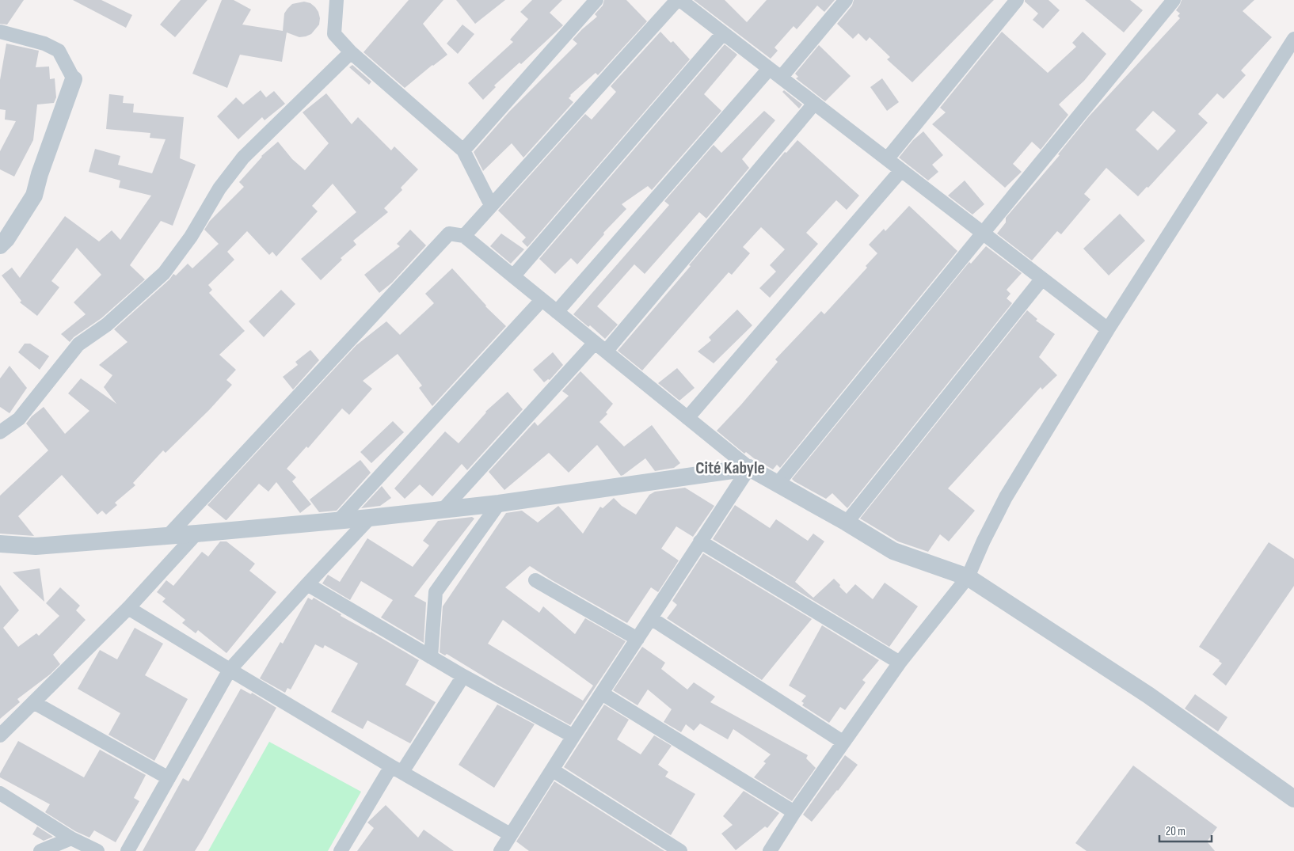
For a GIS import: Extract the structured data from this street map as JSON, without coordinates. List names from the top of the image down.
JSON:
{
  "districts": ["Cité Kabyle"],
  "scale_bar": "20 m"
}
